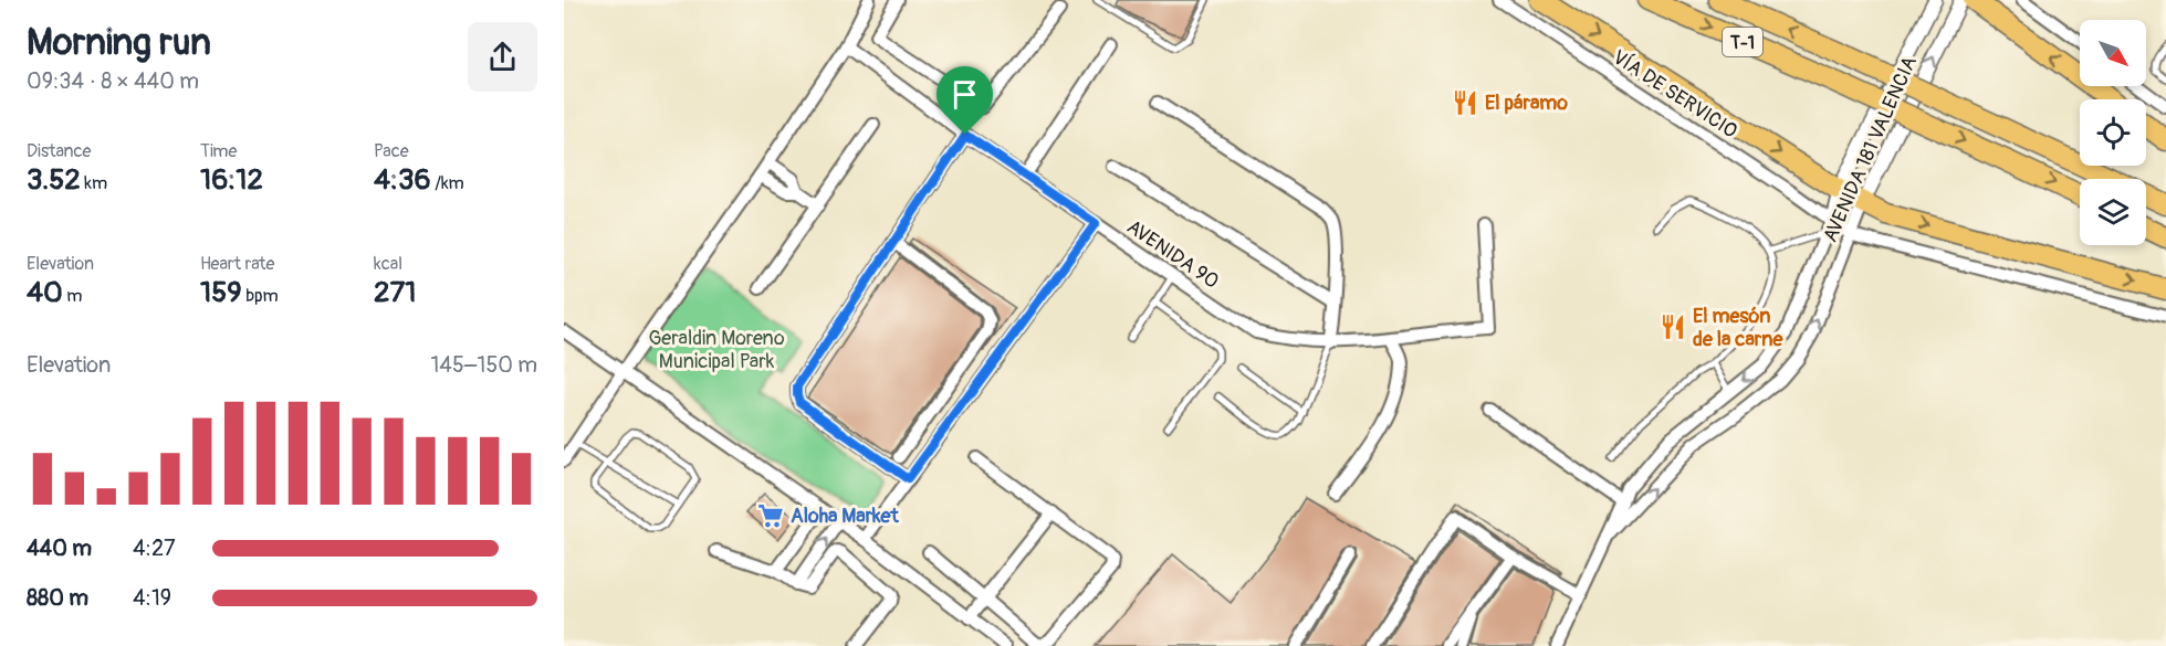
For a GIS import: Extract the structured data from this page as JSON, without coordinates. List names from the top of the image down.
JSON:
{
  "streets": {
    "highway": ["T-1"],
    "street": ["VÍA DE SERVICIO", "AVENIDA 181 VALENCIA", "AVENIDA 90"]
  },
  "crossings": [
    ["VÍA DE SERVICIO", "AVENIDA 181 VALENCIA"]
  ],
  "parks": ["Geraldin Moreno Municipal Park"],
  "places": {
    "restaurant": ["El páramo", "El mesón de la carne"],
    "supermarket": ["Aloha Market"]
  },
  "north": "bottom right",
  "page": {
    "heading": ["Morning run", "09:34 · 8 × 440 m"],
    "stats": [
      ["Distance", "3.52 km"],
      ["Time", "16:12"],
      ["Pace", "4:36 /km"],
      ["Elevation", "40 m"],
      ["Heart rate", "159 bpm"],
      ["kcal", "271"]
    ],
    "chart": ["Elevation", "145–150 m"],
    "list": [
      {
        "name": "440 m",
        "note": "4:27"
      },
      {
        "name": "880 m",
        "note": "4:19"
      }
    ]
  }
}
